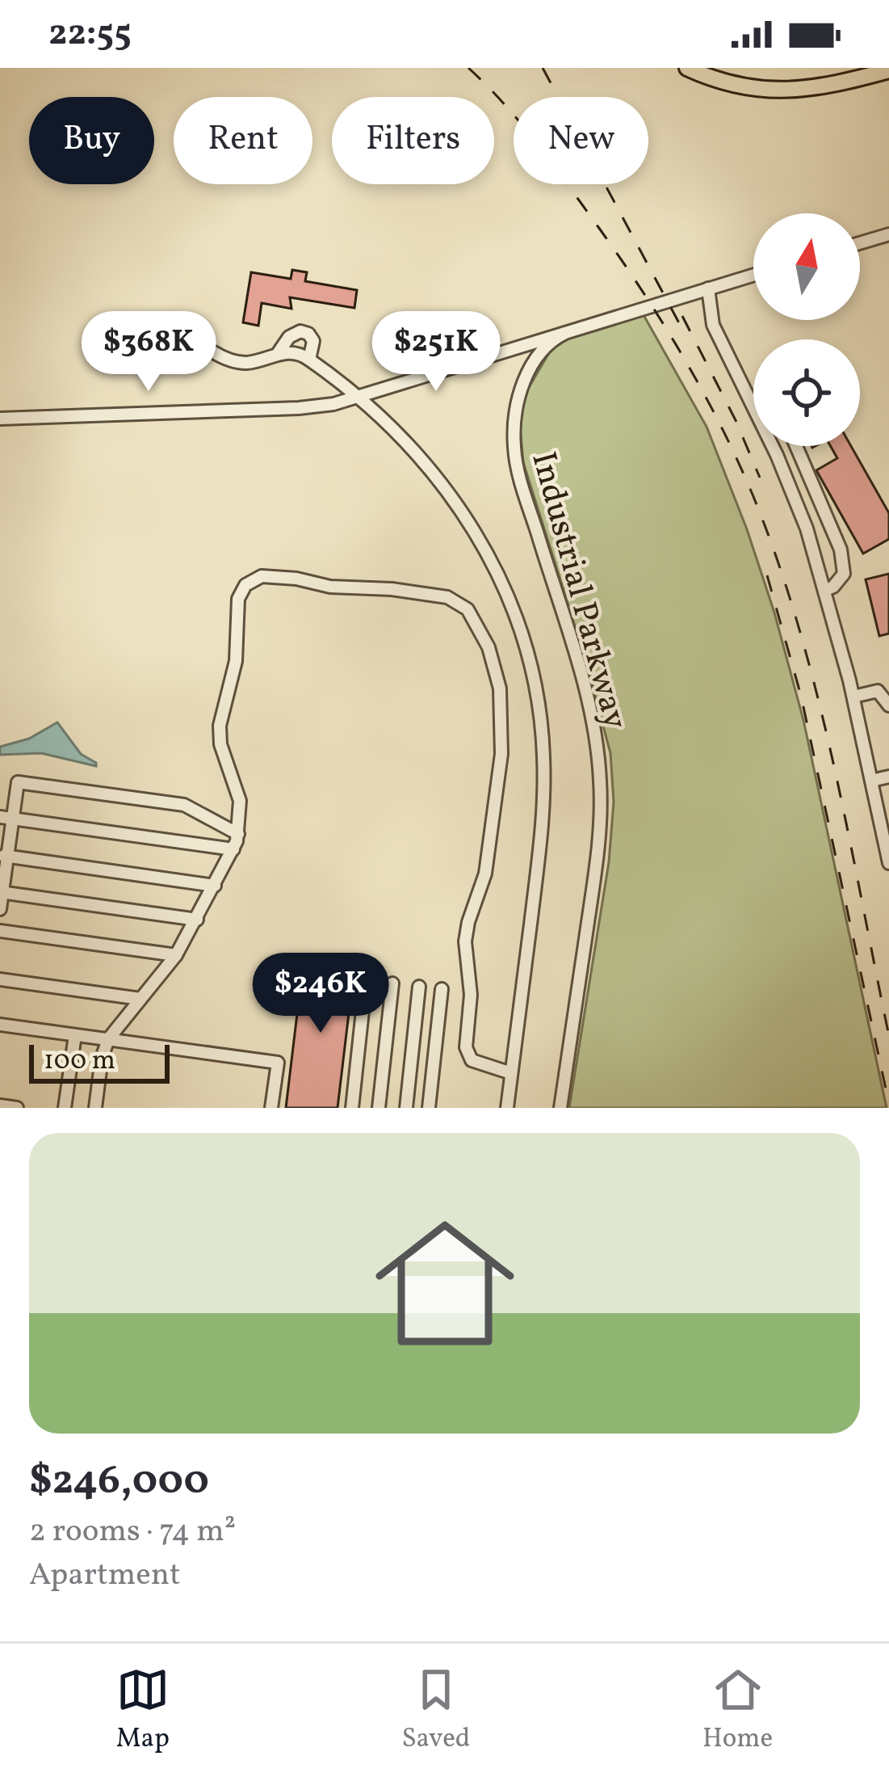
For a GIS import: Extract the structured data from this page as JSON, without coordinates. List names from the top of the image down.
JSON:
{
  "streets": {
    "street": ["Industrial Parkway"]
  },
  "scale_bar": "100 m",
  "north": "top",
  "page": {
    "status": "22:55",
    "chip": [
      "Buy",
      "Rent",
      "Filters",
      "New"
    ],
    "price": ["$368K", "$251K", "$246K"],
    "scale": "100 m",
    "list": [
      {
        "name": "$246,000",
        "note": "2 rooms · 74 m² · Apartment"
      }
    ],
    "tabs": ["Map", "Saved", "Home"]
  }
}
